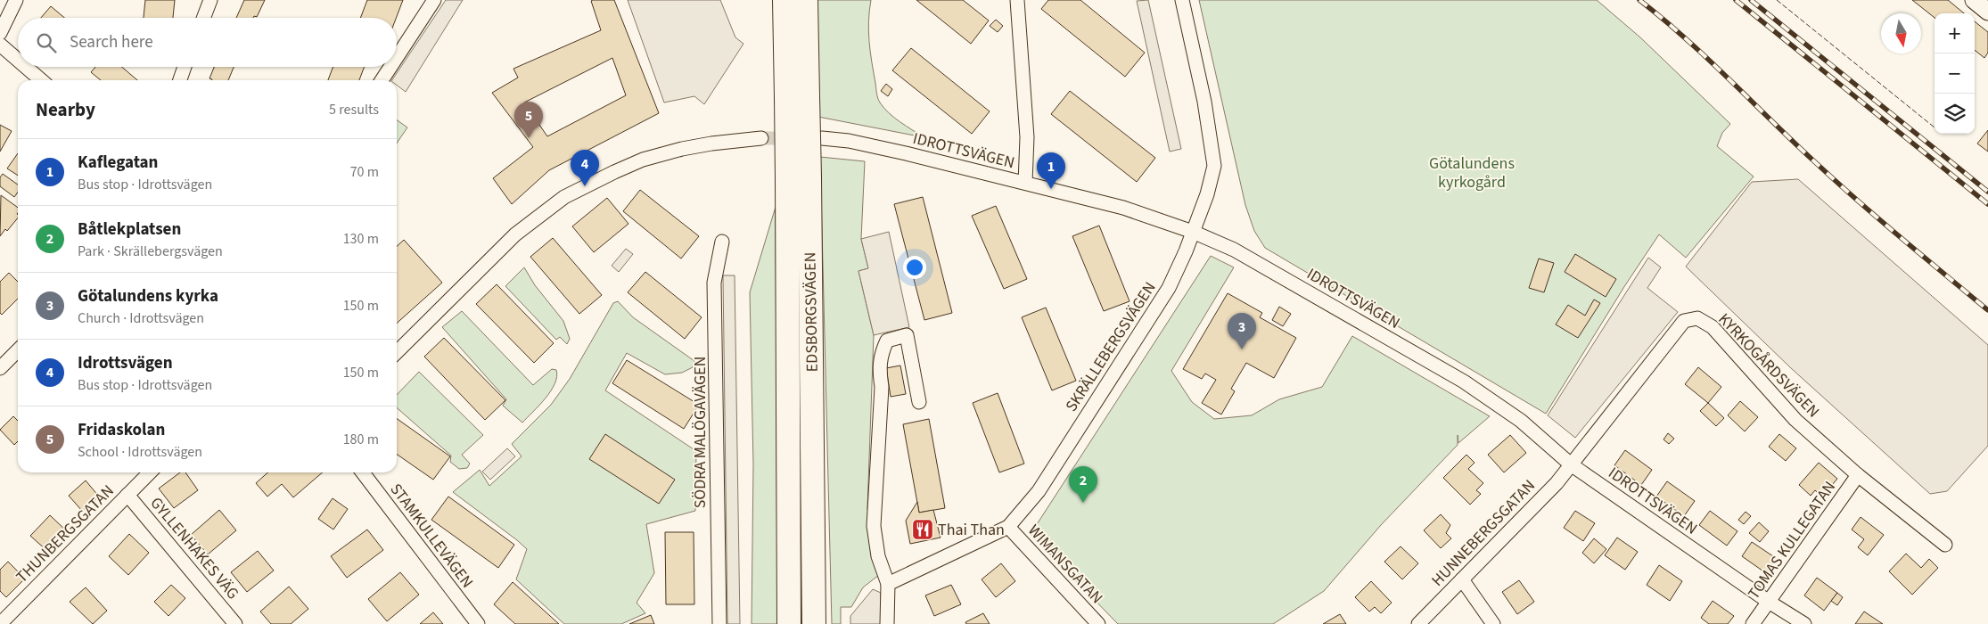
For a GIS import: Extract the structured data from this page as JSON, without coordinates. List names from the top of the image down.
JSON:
{
  "streets": {
    "highway": ["EDSBORGSVÄGEN"],
    "street": [
      "IDROTTSVÄGEN",
      "SKRÄLLEBERGSVÄGEN",
      "KYRKOGÅRDSVÄGEN",
      "SÖDRA MALÖGAVÄGEN",
      "HUNNEBERGSGATAN",
      "THUNBERGSGATAN",
      "STAMKULLEVÄGEN",
      "TOMAS KULLEGATAN",
      "GYLLENHAKES VÄG",
      "WIMANSGATAN"
    ]
  },
  "crossings": [
    ["IDROTTSVÄGEN", "SKRÄLLEBERGSVÄGEN"],
    ["IDROTTSVÄGEN", "KYRKOGÅRDSVÄGEN"],
    ["IDROTTSVÄGEN", "HUNNEBERGSGATAN"],
    ["IDROTTSVÄGEN", "TOMAS KULLEGATAN"],
    ["SKRÄLLEBERGSVÄGEN", "WIMANSGATAN"],
    ["KYRKOGÅRDSVÄGEN", "HUNNEBERGSGATAN"],
    ["KYRKOGÅRDSVÄGEN", "TOMAS KULLEGATAN"],
    ["THUNBERGSGATAN", "GYLLENHAKES VÄG"]
  ],
  "parks": ["Götalundens kyrkogård"],
  "places": {
    "restaurant": ["Thai Than"]
  },
  "north": "bottom",
  "page": {
    "map_buttons": ["+", "−"],
    "search": "Search here",
    "heading": ["Nearby", "5 results"],
    "pins": [
      "5",
      "4",
      "1",
      "3",
      "2"
    ],
    "list": [
      {
        "mark": "1",
        "name": "Kaflegatan",
        "note": "Bus stop · Idrottsvägen",
        "value": "70 m"
      },
      {
        "mark": "2",
        "name": "Båtlekplatsen",
        "note": "Park · Skrällebergsvägen",
        "value": "130 m"
      },
      {
        "mark": "3",
        "name": "Götalundens kyrka",
        "note": "Church · Idrottsvägen",
        "value": "150 m"
      },
      {
        "mark": "4",
        "name": "Idrottsvägen",
        "note": "Bus stop · Idrottsvägen",
        "value": "150 m"
      },
      {
        "mark": "5",
        "name": "Fridaskolan",
        "note": "School · Idrottsvägen",
        "value": "180 m"
      }
    ]
  }
}
